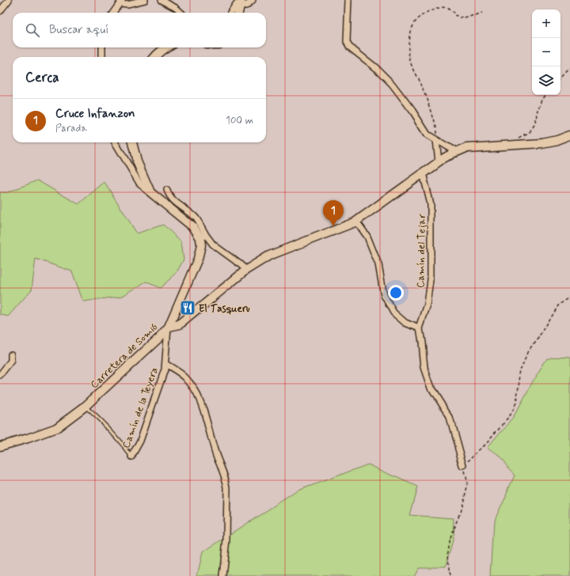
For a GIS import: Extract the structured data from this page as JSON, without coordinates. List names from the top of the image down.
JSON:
{
  "streets": {
    "street": ["Camín del Tejar", "Carretera de Somió", "Camín de la Teyera"]
  },
  "crossings": [
    ["Carretera de Somió", "Camín de la Teyera"]
  ],
  "places": {
    "restaurant": ["El Tasqueru"]
  },
  "page": {
    "map_buttons": ["+", "−"],
    "search": "Buscar aquí",
    "heading": "Cerca",
    "list": [
      {
        "mark": "1",
        "name": "Cruce Infanzon",
        "note": "Parada",
        "value": "100 m"
      }
    ],
    "pins": "1"
  }
}
